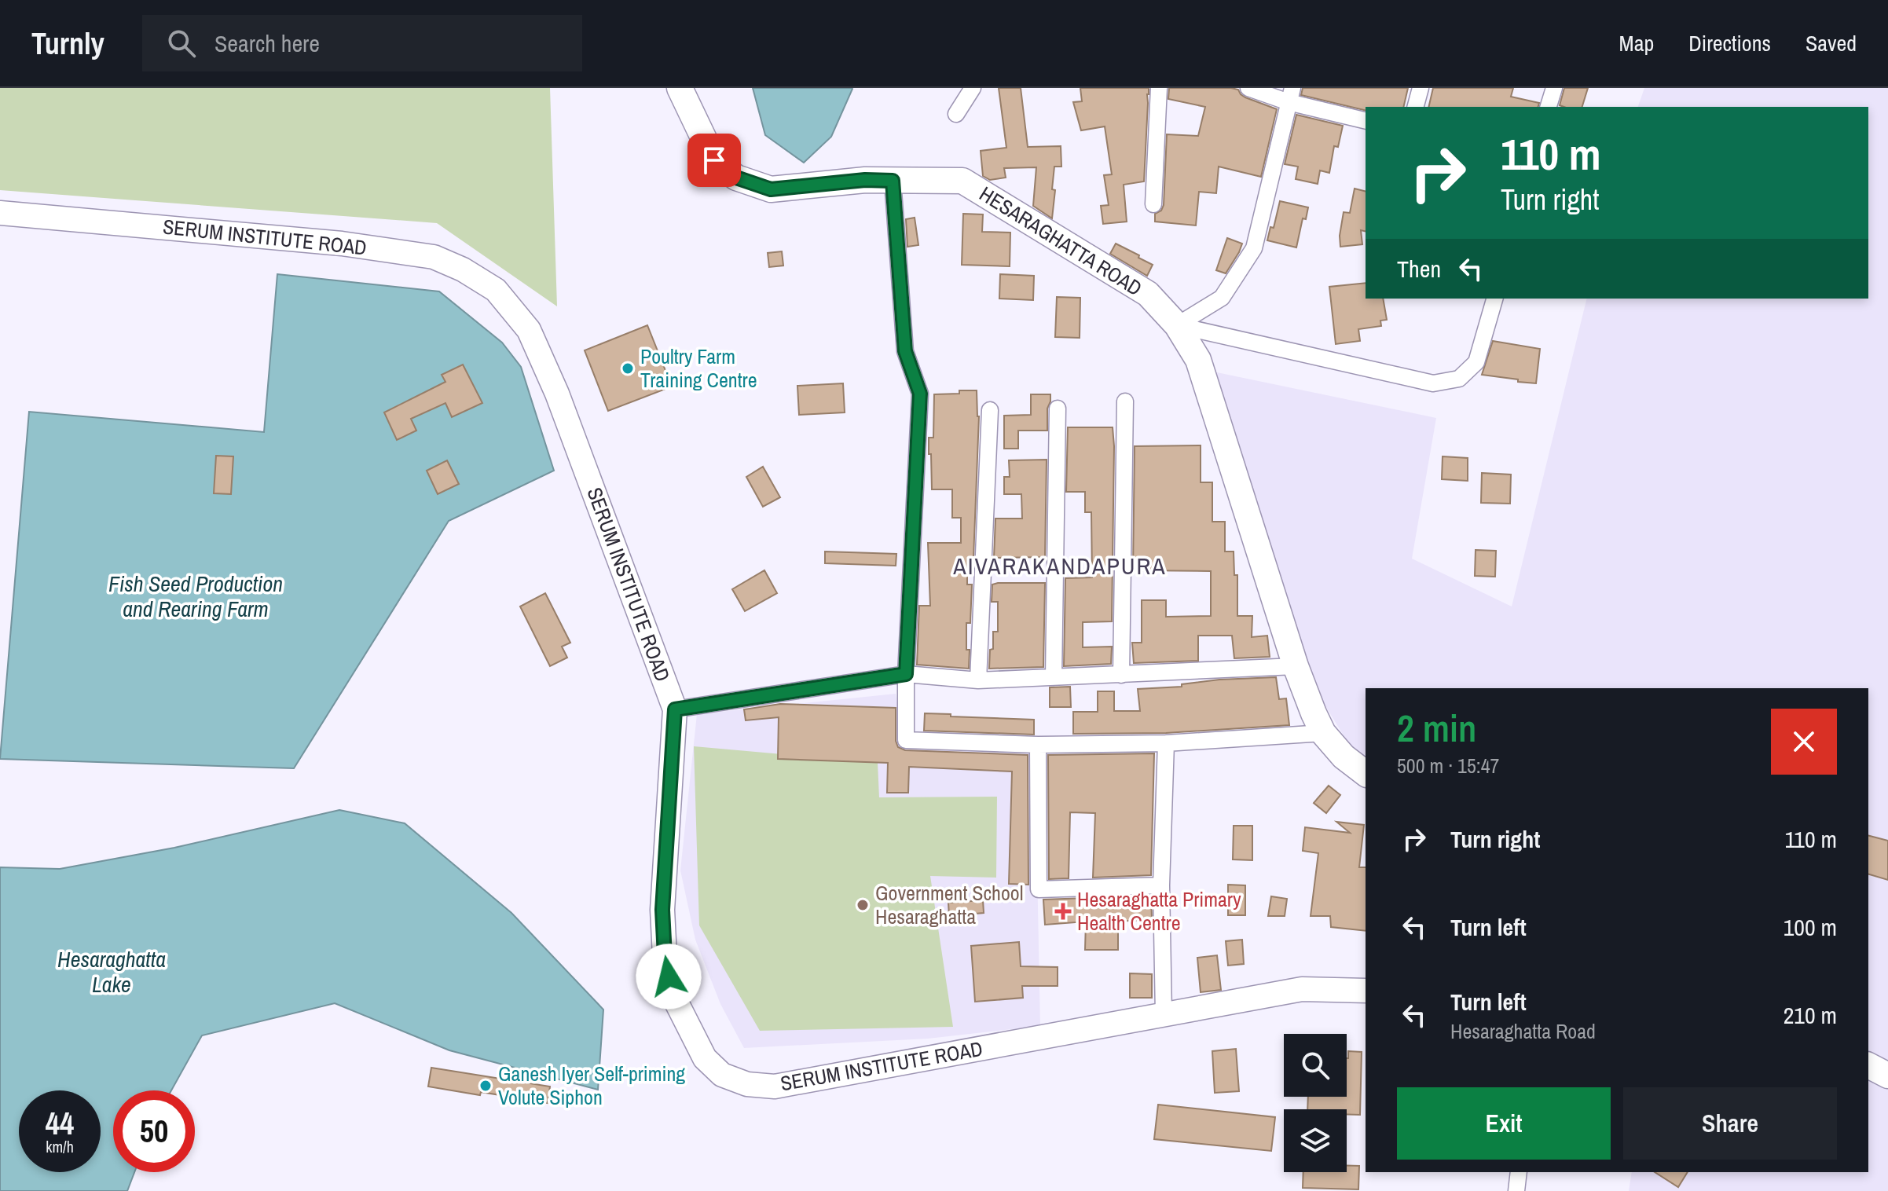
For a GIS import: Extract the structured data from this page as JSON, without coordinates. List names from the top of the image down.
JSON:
{
  "streets": {
    "main road": ["SERUM INSTITUTE ROAD", "HESARAGHATTA ROAD"]
  },
  "districts": ["AIVARAKANDAPURA"],
  "water": ["Fish Seed Production and Rearing Farm", "Hesaraghatta Lake"],
  "places": {
    "other": ["Poultry Farm Training Centre", "Government School Hesaraghatta", "Ganesh Iyer Self-priming Volute Siphon"],
    "health": ["Hesaraghatta Primary Health Centre"]
  },
  "page": {
    "header": "Turnly",
    "search": "Search here",
    "nav": ["Map", "Directions", "Saved"],
    "turn": ["110 m", "Turn right"],
    "then": "Then",
    "heading": ["2 min", "500 m · 15:47"],
    "list": [
      {
        "name": "Turn right",
        "value": "110 m"
      },
      {
        "name": "Turn left",
        "value": "100 m"
      },
      {
        "name": "Turn left",
        "note": "Hesaraghatta Road",
        "value": "210 m"
      }
    ],
    "buttons": ["Exit", "Share"],
    "speed": "44 km/h",
    "limit": "50"
  }
}
